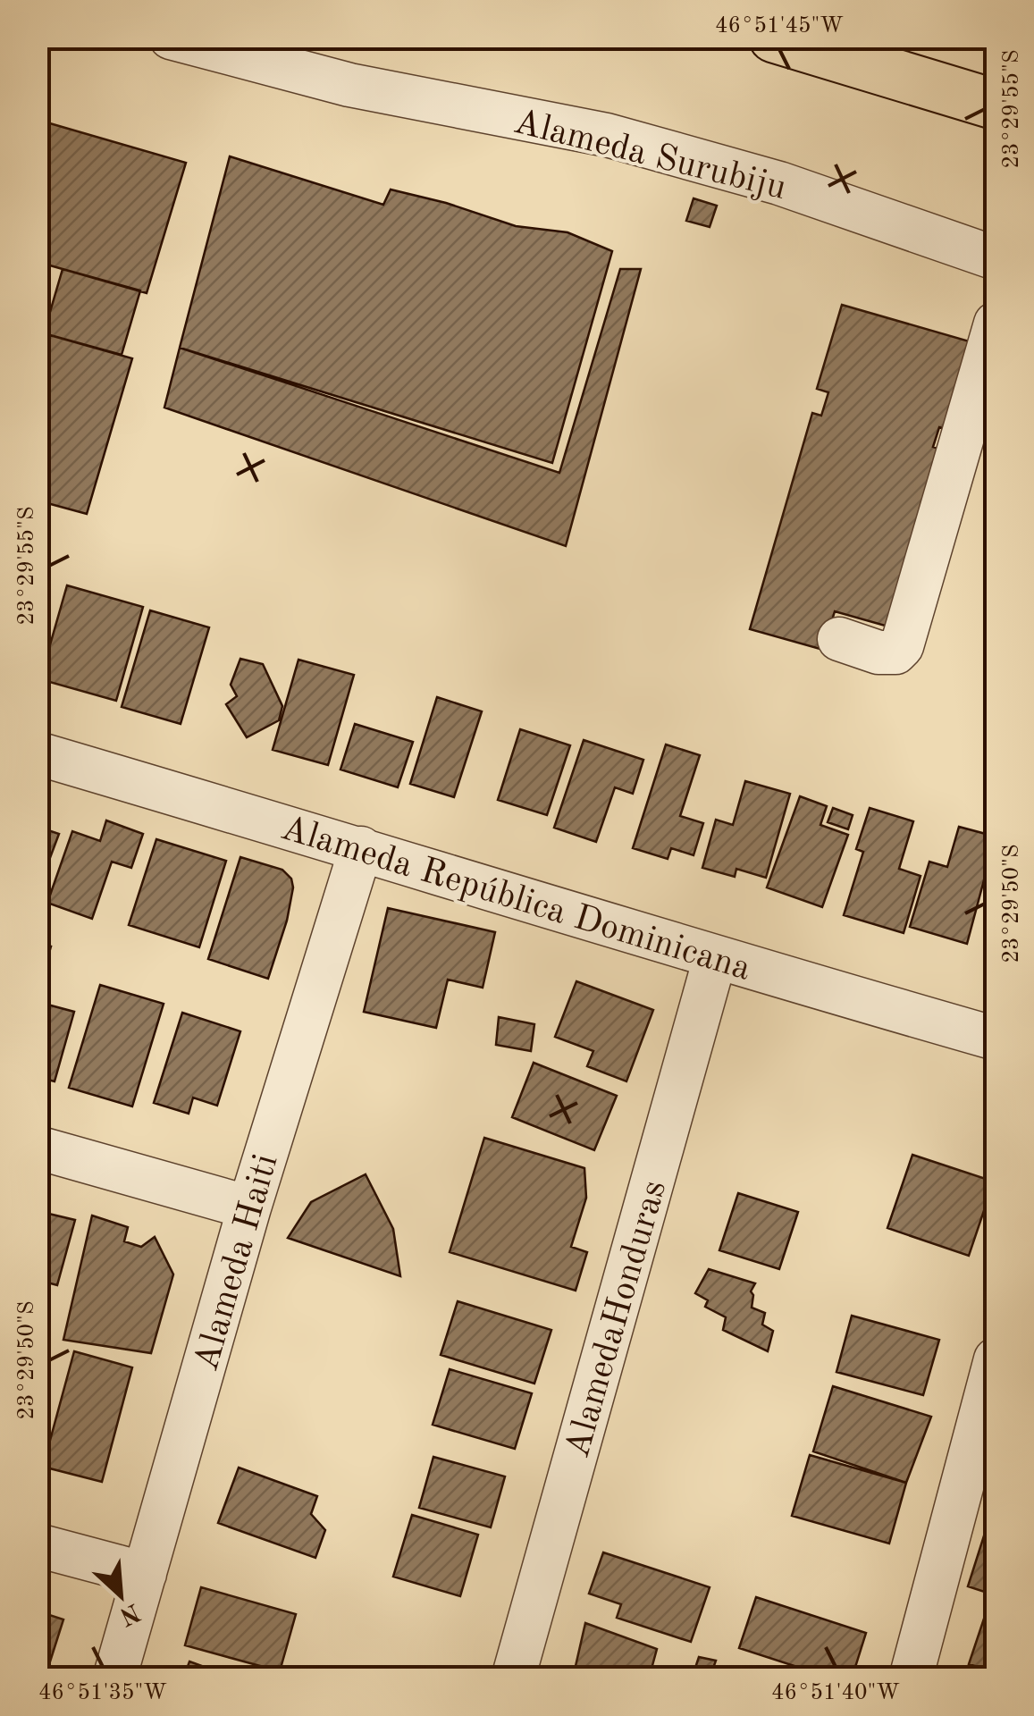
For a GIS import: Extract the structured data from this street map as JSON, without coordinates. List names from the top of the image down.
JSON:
{
  "streets": {
    "street": [
      "Alameda Surubiju",
      "Alameda República Dominicana",
      "Alameda Haiti",
      "AlamedaHonduras"
    ]
  },
  "crossings": [
    ["Alameda República Dominicana", "Alameda Haiti"],
    ["Alameda República Dominicana", "AlamedaHonduras"]
  ],
  "north": "bottom right",
  "coordinates": [
    "46°51'45\"W",
    "23°29'55\"S",
    "23°29'50\"S",
    "46°51'35\"W",
    "46°51'40\"W"
  ]
}
